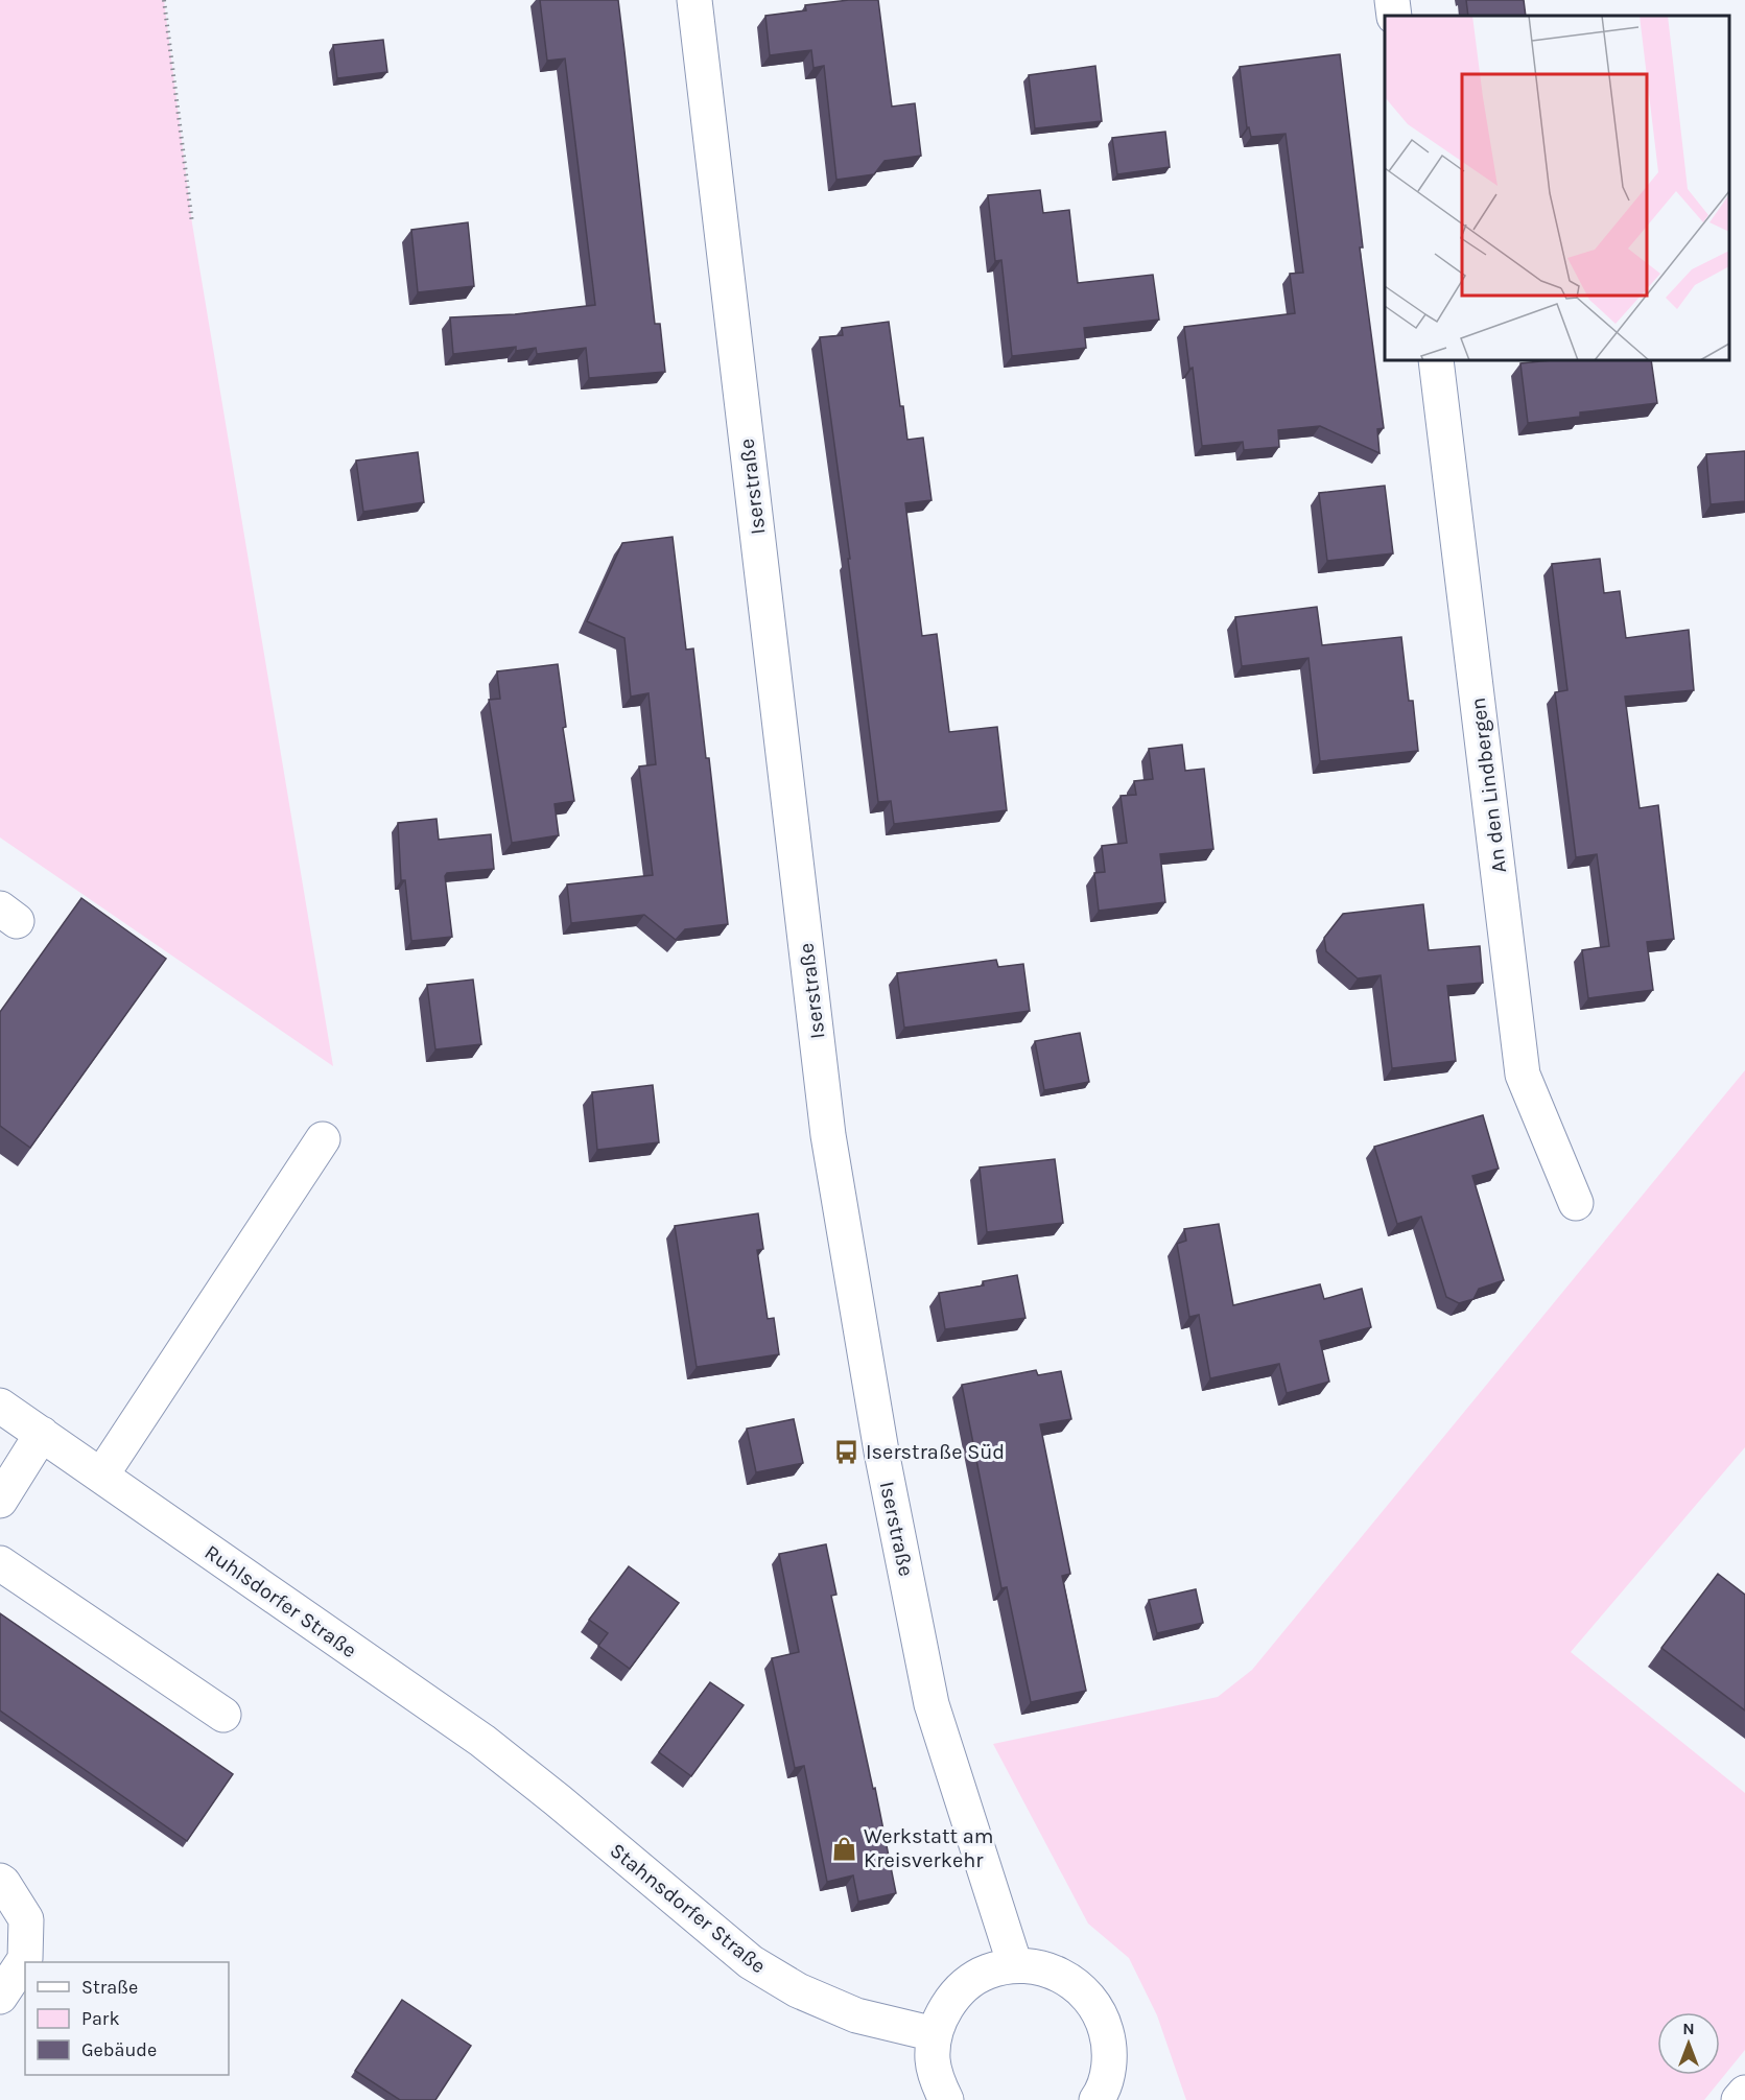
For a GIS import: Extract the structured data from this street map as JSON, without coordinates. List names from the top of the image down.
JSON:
{
  "streets": {
    "street": [
      "Iserstraße",
      "An den Lindbergen",
      "Ruhlsdorfer Straße",
      "Stahnsdorfer Straße"
    ]
  },
  "crossings": [
    ["Ruhlsdorfer Straße", "Stahnsdorfer Straße"]
  ],
  "places": {
    "bus stop": ["Iserstraße Süd"],
    "shop": ["Werkstatt am Kreisverkehr"]
  },
  "legend": ["Straße", "Park", "Gebäude"],
  "north": "top"
}
